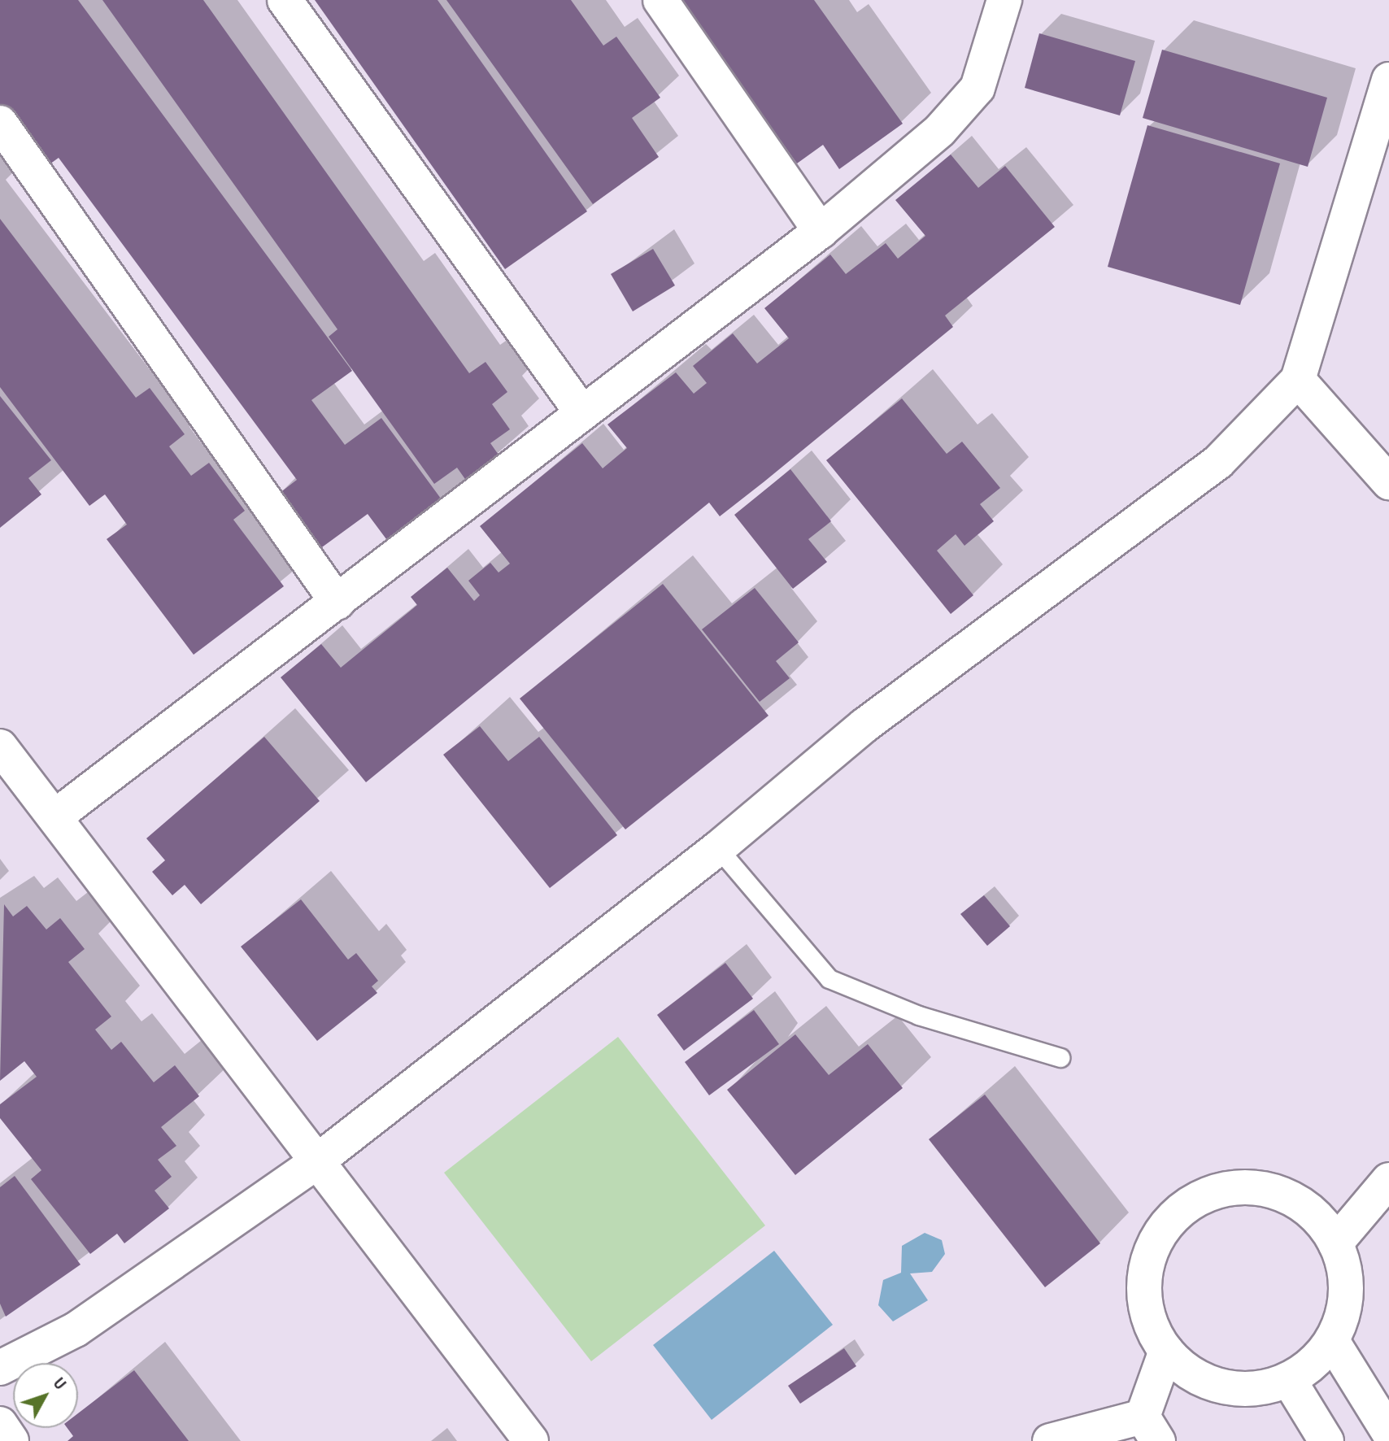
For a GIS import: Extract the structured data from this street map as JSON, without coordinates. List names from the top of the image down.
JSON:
{
  "north": "top right"
}
